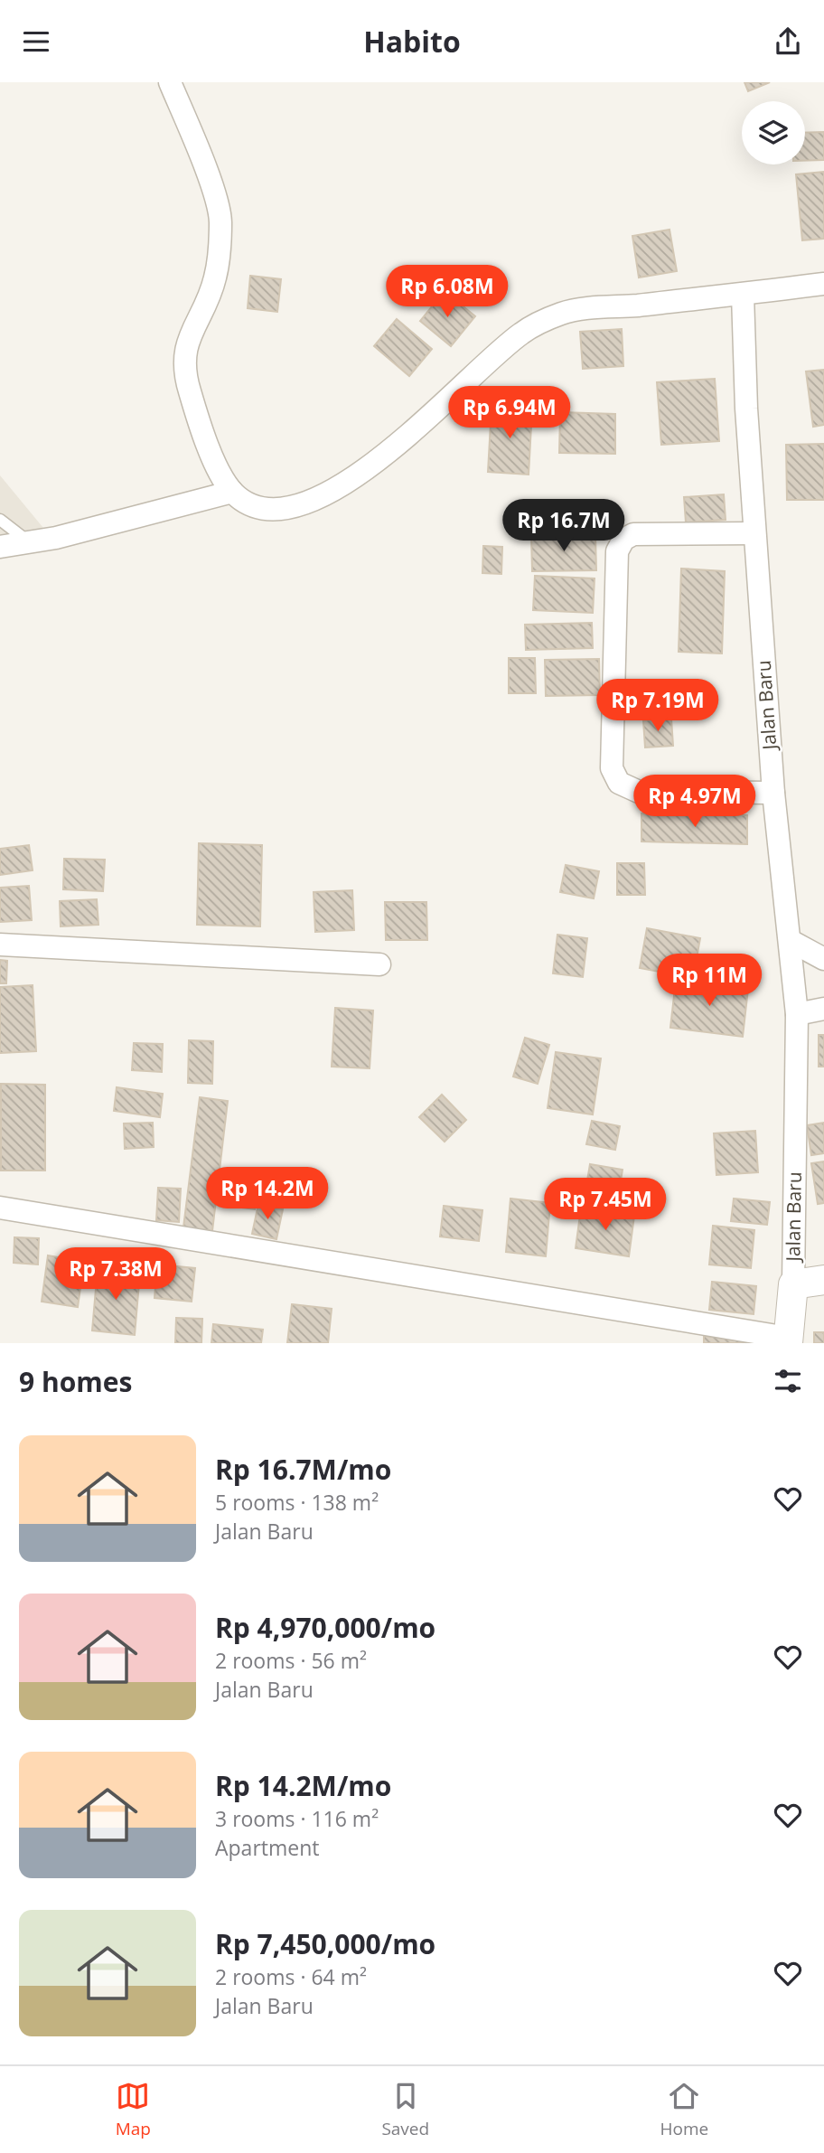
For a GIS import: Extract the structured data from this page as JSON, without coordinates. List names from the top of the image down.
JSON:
{
  "streets": {
    "street": ["Jalan Baru"]
  },
  "page": {
    "header": "Habito",
    "price": [
      "Rp 6.08M",
      "Rp 6.94M",
      "Rp 16.7M",
      "Rp 7.19M",
      "Rp 4.97M",
      "Rp 11M",
      "Rp 14.2M",
      "Rp 7.45M",
      "Rp 7.38M"
    ],
    "heading": "9 homes",
    "list": [
      {
        "name": "Rp 16.7M/mo",
        "note": "5 rooms · 138 m² · Jalan Baru"
      },
      {
        "name": "Rp 4,970,000/mo",
        "note": "2 rooms · 56 m² · Jalan Baru"
      },
      {
        "name": "Rp 14.2M/mo",
        "note": "3 rooms · 116 m² · Apartment"
      },
      {
        "name": "Rp 7,450,000/mo",
        "note": "2 rooms · 64 m² · Jalan Baru"
      }
    ],
    "tabs": ["Map", "Saved", "Home"]
  }
}
